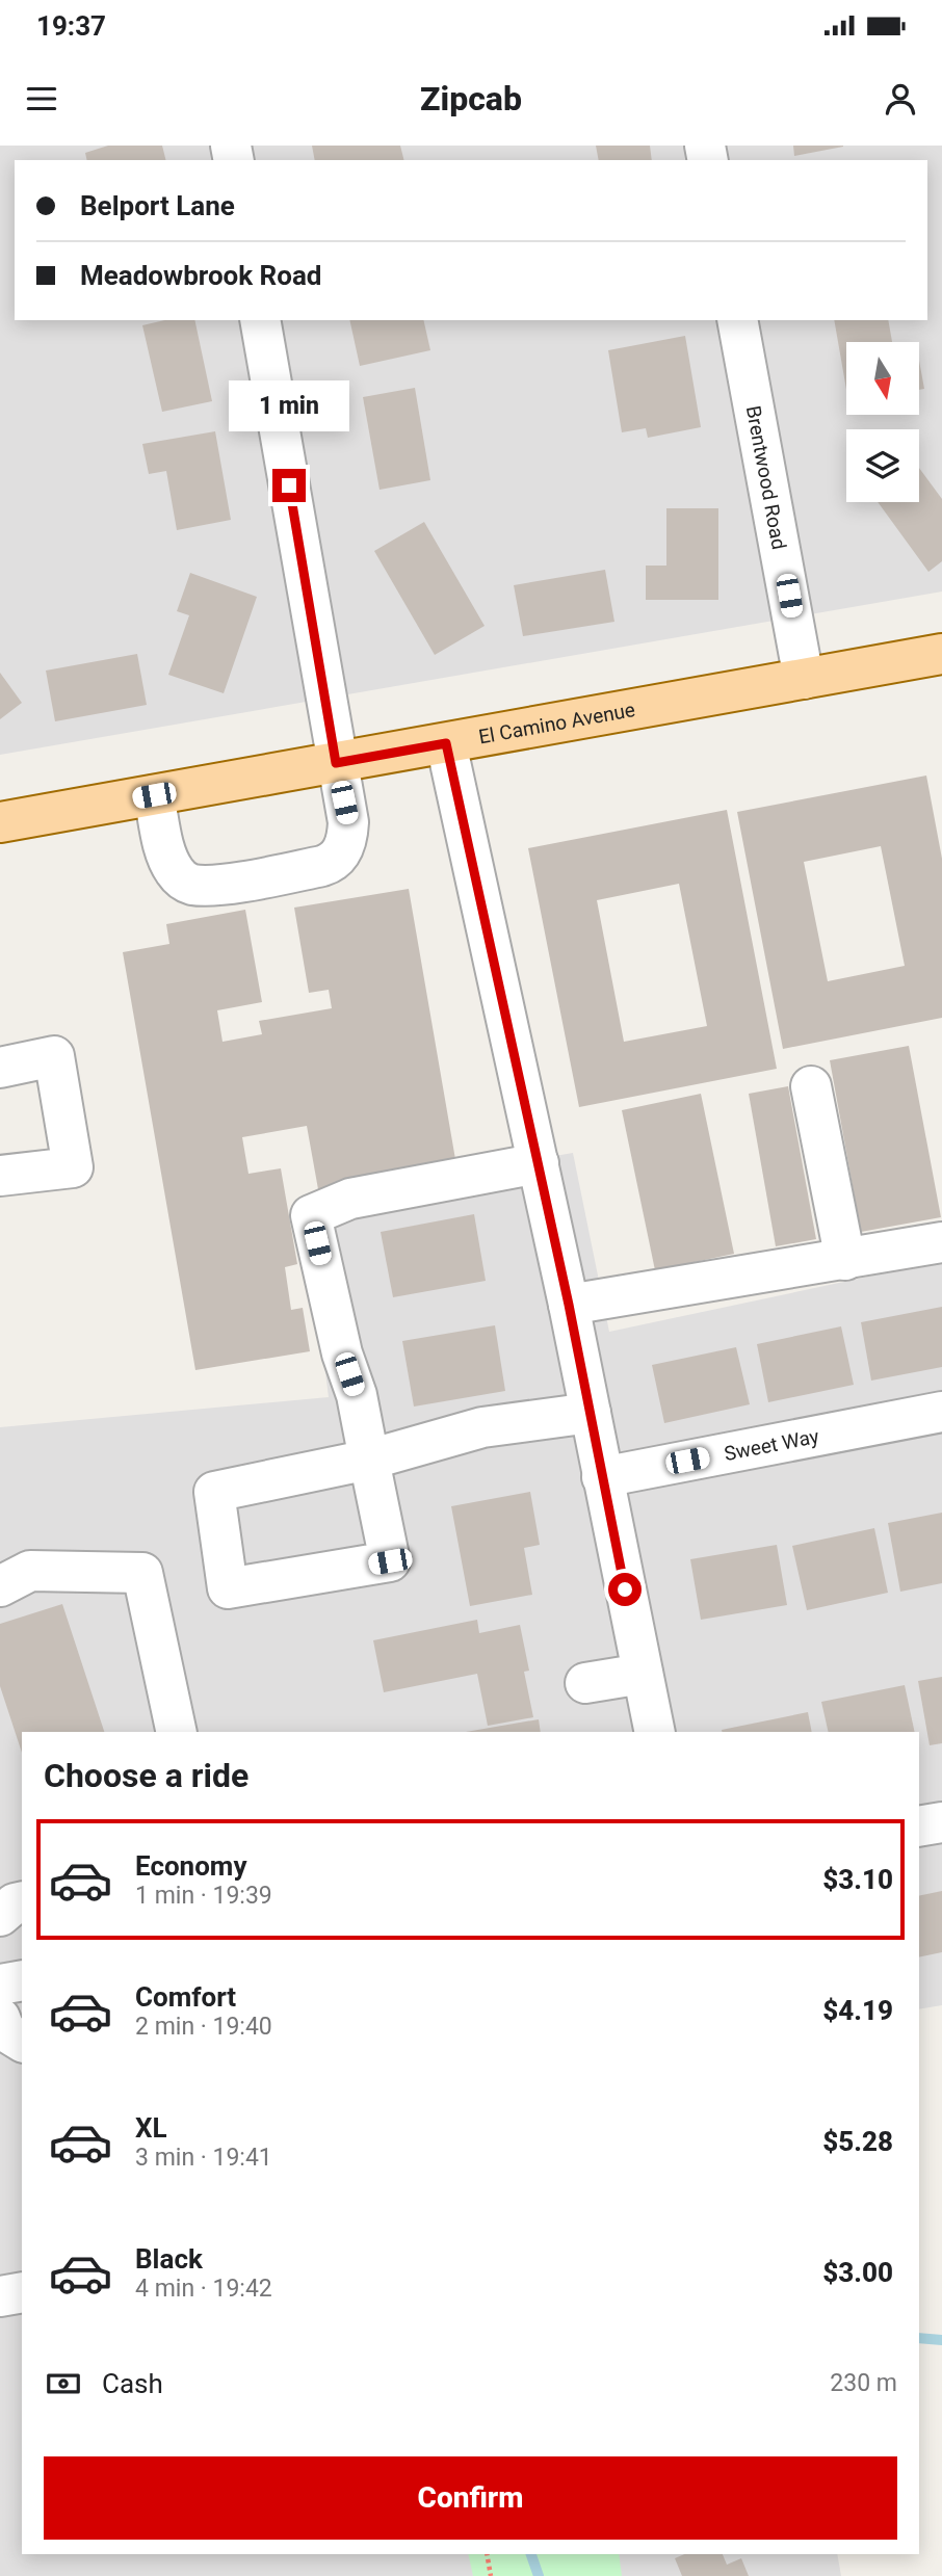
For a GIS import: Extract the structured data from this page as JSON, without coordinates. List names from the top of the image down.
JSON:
{
  "streets": {
    "main road": ["El Camino Avenue"],
    "street": ["Brentwood Road", "Sweet Way"]
  },
  "crossings": [
    ["Brentwood Road", "El Camino Avenue"]
  ],
  "north": "bottom",
  "page": {
    "status": "19:37",
    "header": "Zipcab",
    "banner": ["Belport Lane", "Meadowbrook Road"],
    "bubble": "1 min",
    "heading": "Choose a ride",
    "list": [
      {
        "name": "Economy",
        "note": "1 min · 19:39",
        "value": "$3.10"
      },
      {
        "name": "Comfort",
        "note": "2 min · 19:40",
        "value": "$4.19"
      },
      {
        "name": "XL",
        "note": "3 min · 19:41",
        "value": "$5.28"
      },
      {
        "name": "Black",
        "note": "4 min · 19:42",
        "value": "$3.00"
      }
    ],
    "pay": ["Cash", "230 m"],
    "buttons": "Confirm"
  }
}
